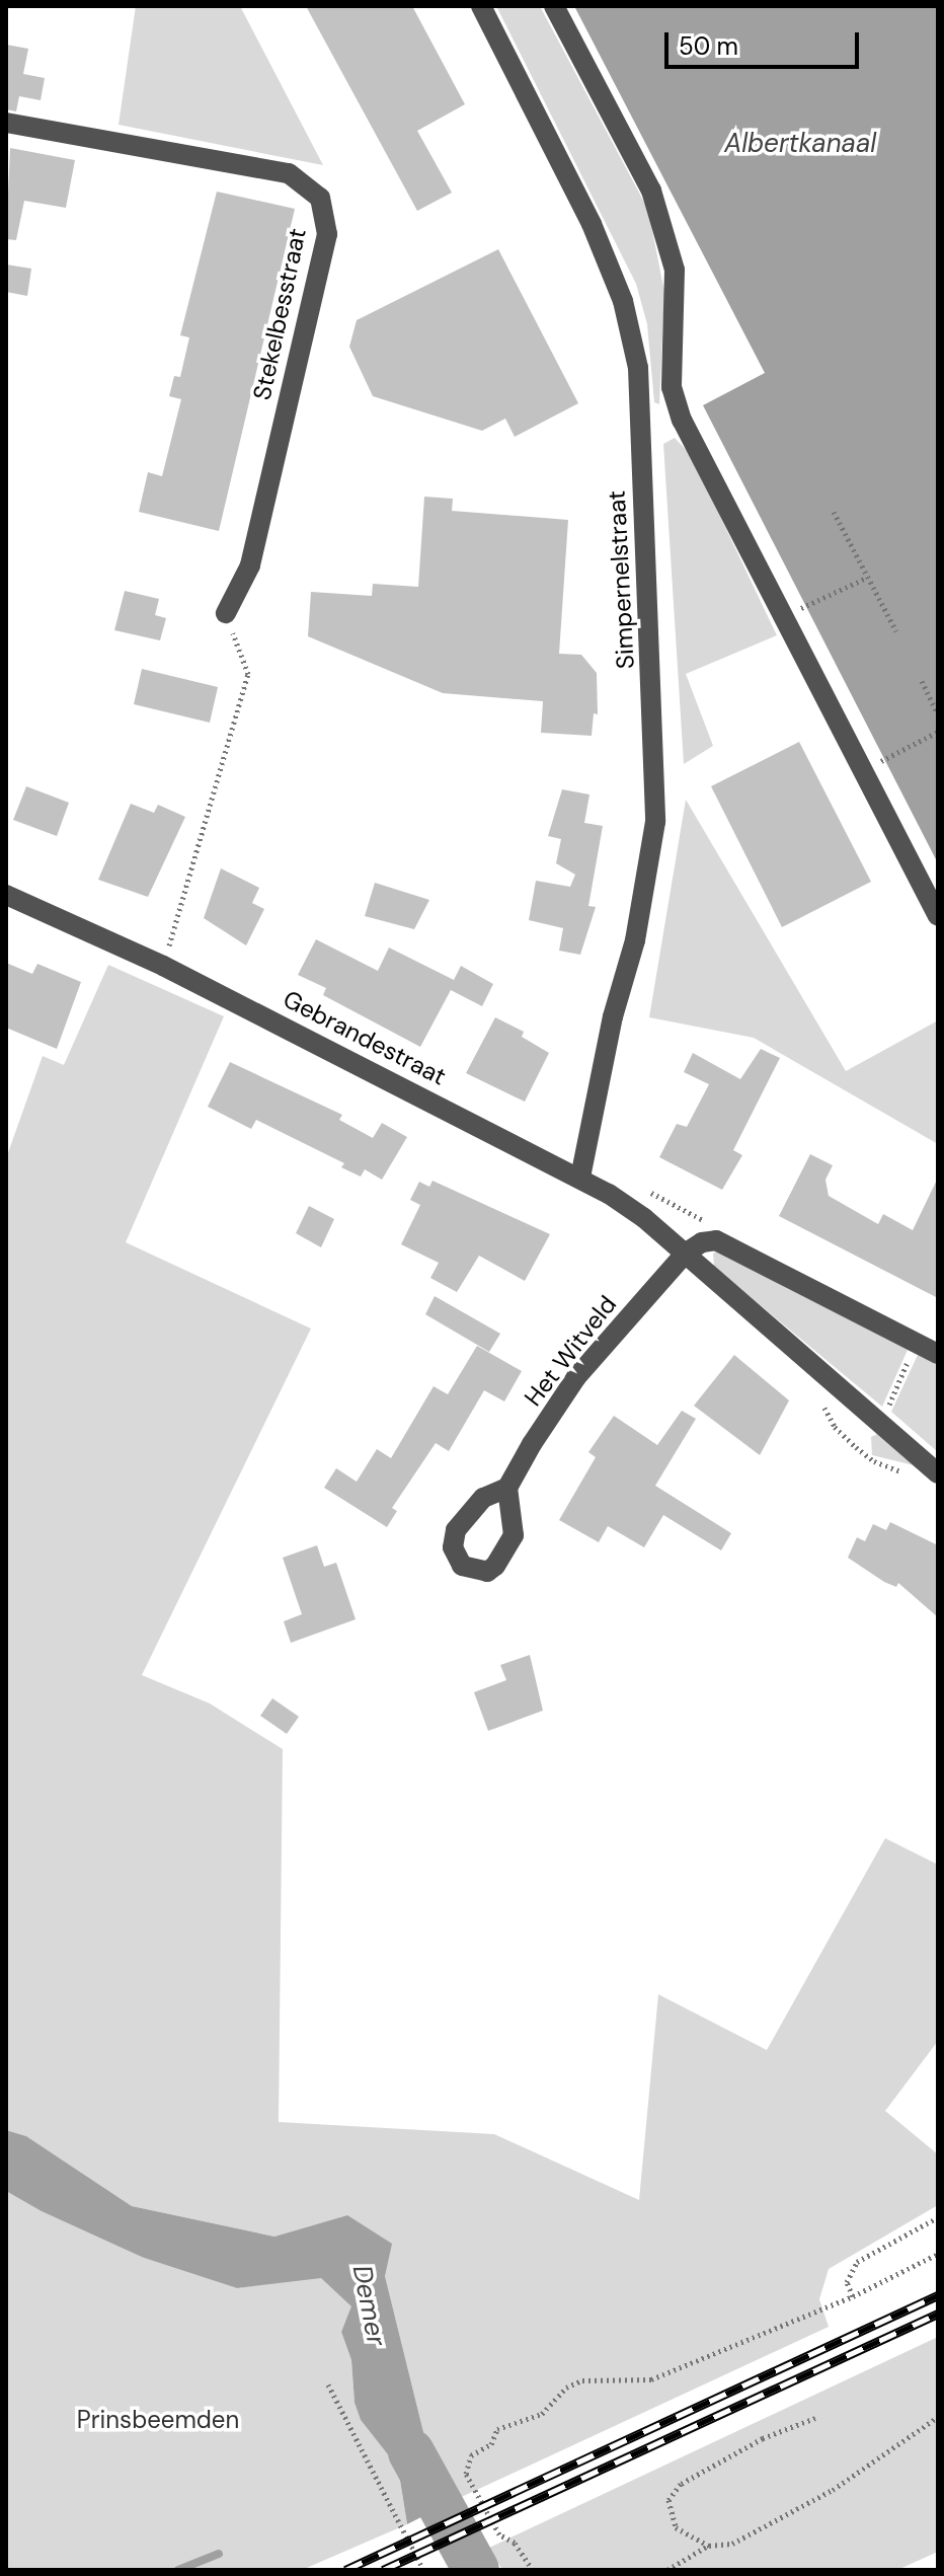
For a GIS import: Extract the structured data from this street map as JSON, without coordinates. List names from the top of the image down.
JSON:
{
  "streets": {
    "street": [
      "Stekelbesstraat",
      "Simpernelstraat",
      "Gebrandestraat",
      "Het Witveld"
    ]
  },
  "crossings": [
    ["Simpernelstraat", "Gebrandestraat"],
    ["Gebrandestraat", "Het Witveld"]
  ],
  "water": ["Albertkanaal", "Demer"],
  "parks": ["Prinsbeemden"],
  "scale_bar": "50 m"
}
